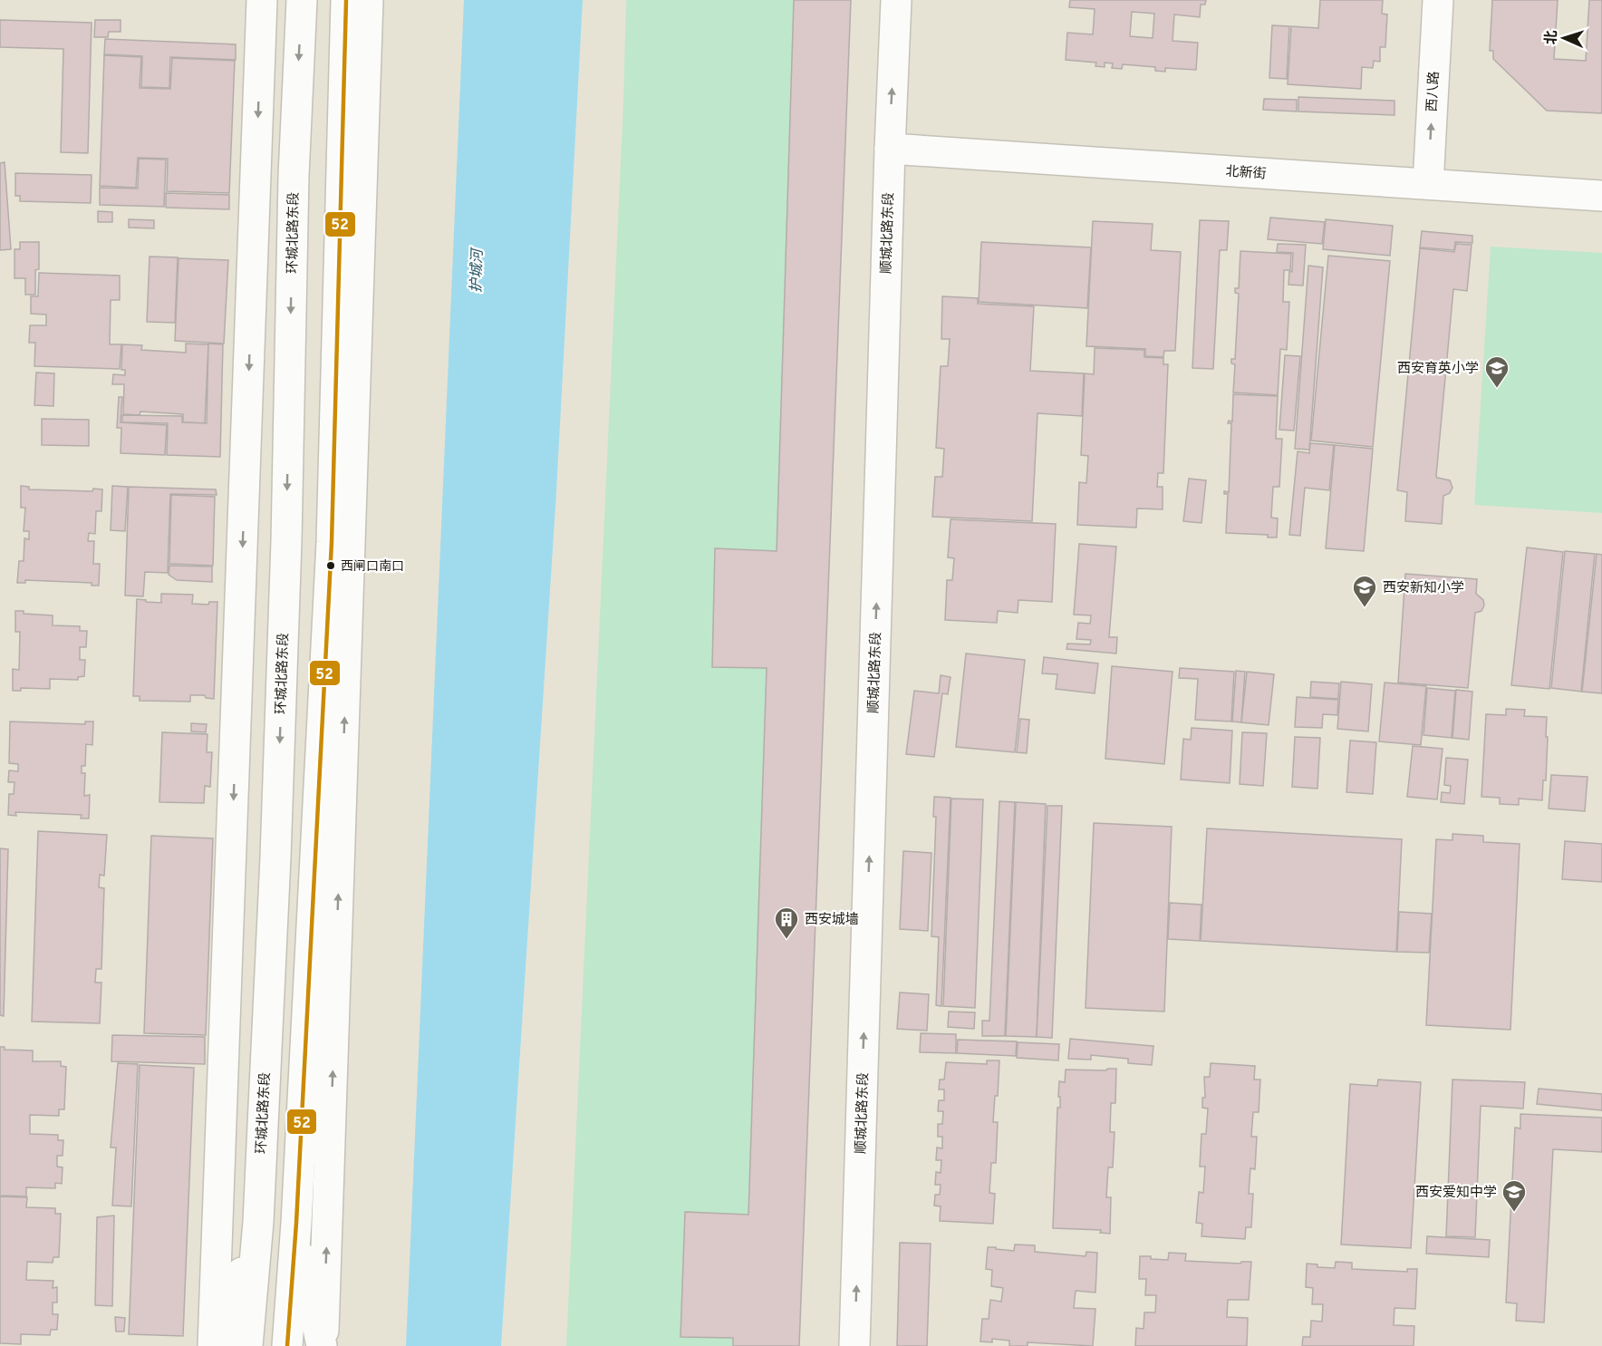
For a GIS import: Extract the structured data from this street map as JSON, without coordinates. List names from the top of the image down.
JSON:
{
  "streets": {
    "street": [
      "西八路",
      "北新街",
      "环城北路东段",
      "顺城北路东段"
    ]
  },
  "crossings": [
    ["西八路", "北新街"],
    ["北新街", "顺城北路东段"]
  ],
  "one_way": ["西八路", "顺城北路东段"],
  "water": ["护城河"],
  "places": {
    "school or university": ["西安育英小学", "西安新知小学", "西安爱知中学"],
    "other": ["西闸口南口"],
    "building": ["西安城墙"]
  },
  "lines": ["transit line 52"],
  "north": "left"
}
